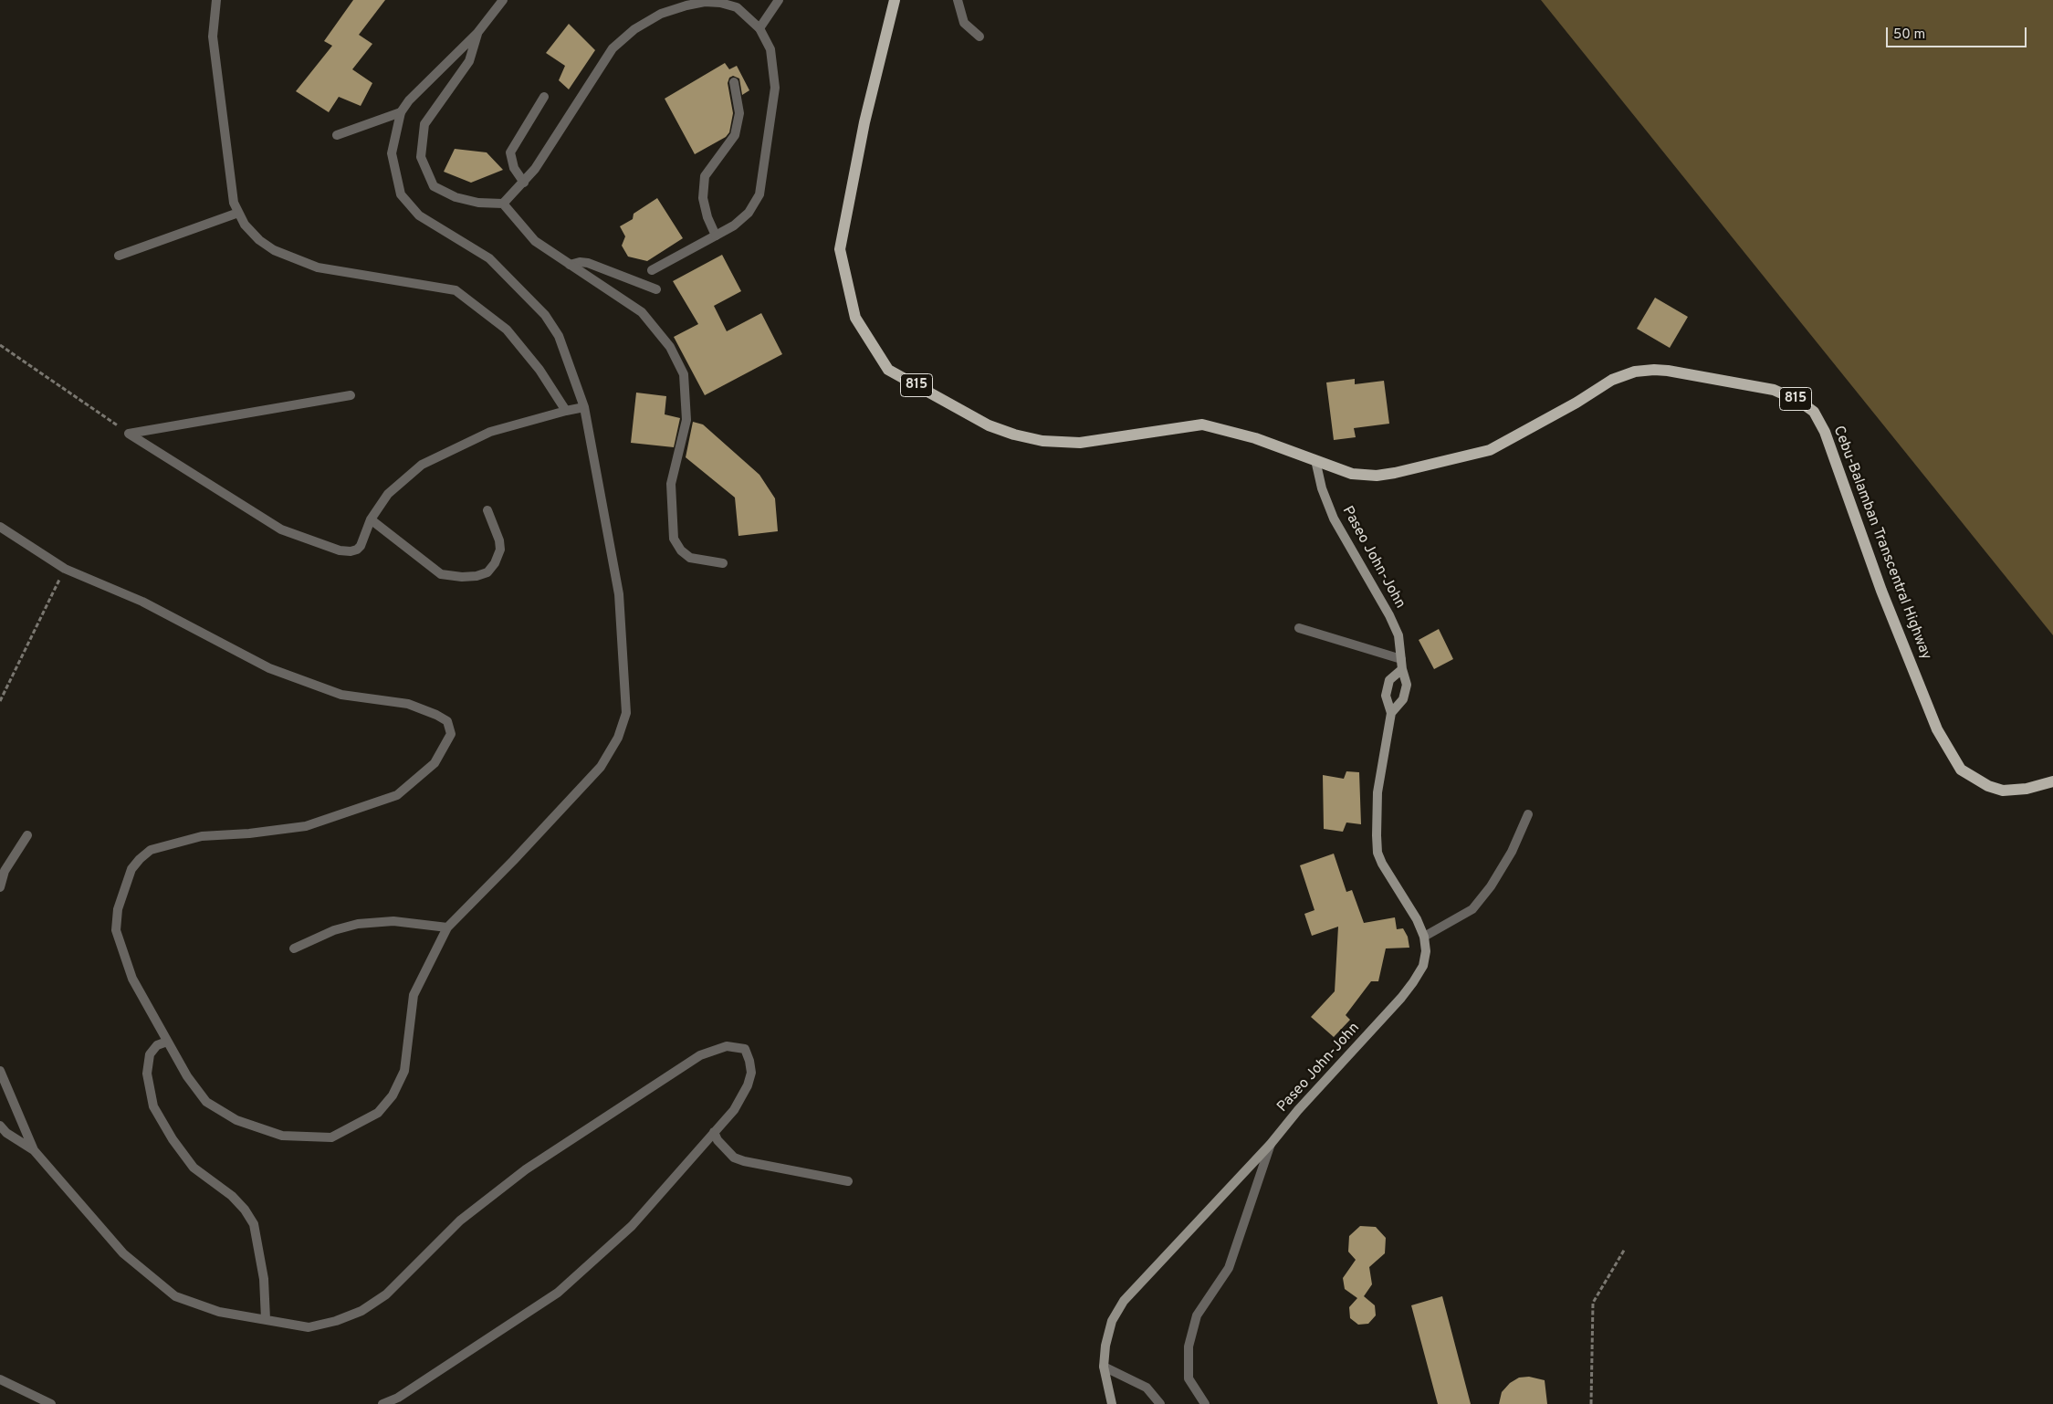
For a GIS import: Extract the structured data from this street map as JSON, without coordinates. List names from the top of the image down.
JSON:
{
  "streets": {
    "main road": ["815", "Cebu-Balamban Transcentral Highway"],
    "street": ["Paseo John-John"]
  },
  "crossings": [
    ["Cebu-Balamban Transcentral Highway", "Paseo John-John"]
  ],
  "scale_bar": "50 m"
}
